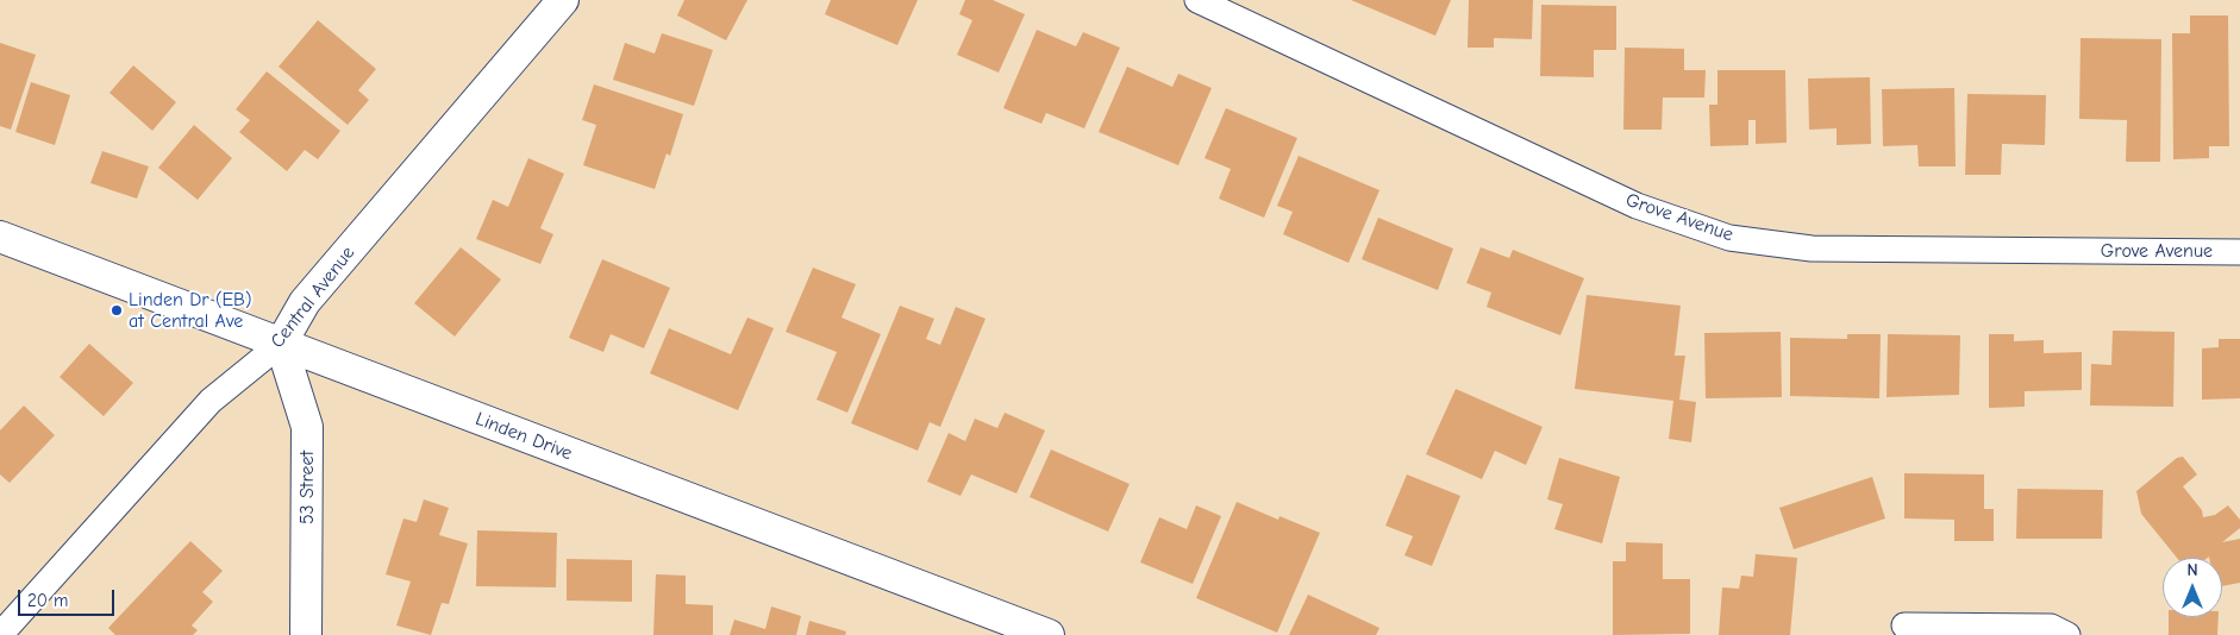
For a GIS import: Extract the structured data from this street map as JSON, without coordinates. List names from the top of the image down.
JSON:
{
  "streets": {
    "street": [
      "Grove Avenue",
      "Central Avenue",
      "Linden Drive",
      "53 Street"
    ]
  },
  "crossings": [
    ["Central Avenue", "Linden Drive"],
    ["Central Avenue", "53 Street"],
    ["Linden Drive", "53 Street"]
  ],
  "places": ["Linden Dr (EB) at Central Ave"],
  "scale_bar": "20 m",
  "north": "top"
}
